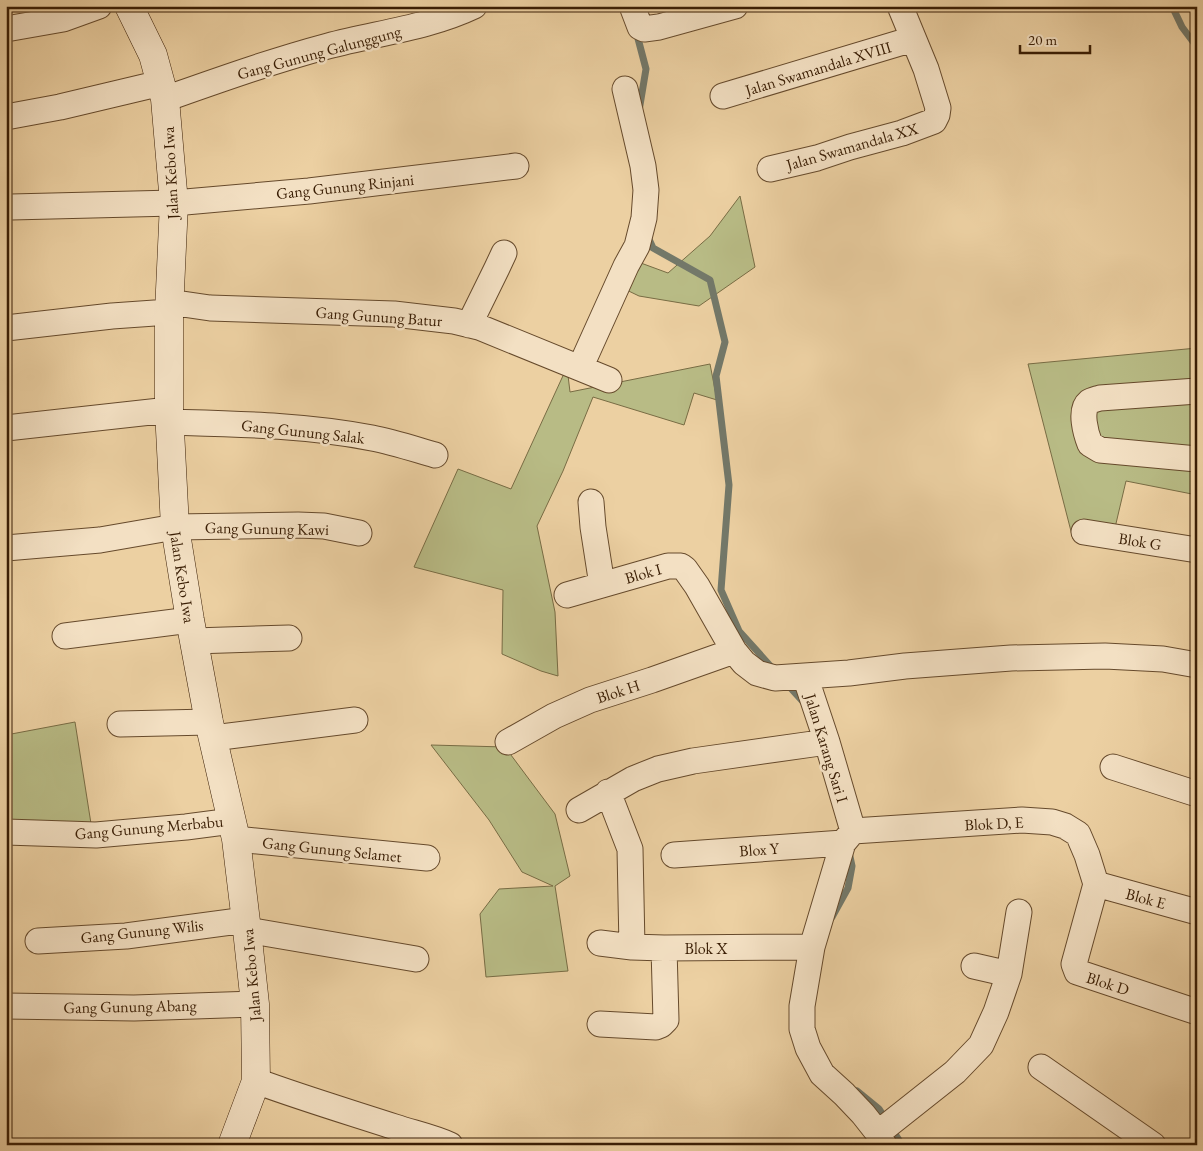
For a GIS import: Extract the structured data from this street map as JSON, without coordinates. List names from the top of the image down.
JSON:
{
  "streets": {
    "street": [
      "Gang Gunung Galunggung",
      "Jalan Swamandala XVIII",
      "Jalan Swamandala XX",
      "Jalan Kebo Iwa",
      "Gang Gunung Rinjani",
      "Gang Gunung Batur",
      "Gang Gunung Salak",
      "Gang Gunung Kawi",
      "Blok G",
      "Blok I",
      "Blok H",
      "Jalan Karang Sari I",
      "Blok D, E",
      "Gang Gunung Merbabu",
      "Gang Gunung Selamet",
      "Blox Y",
      "Blok E",
      "Gang Gunung Wilis",
      "Blok X",
      "Blok D",
      "Gang Gunung Abang"
    ]
  },
  "crossings": [
    ["Gang Gunung Galunggung", "Jalan Kebo Iwa"],
    ["Jalan Swamandala XVIII", "Jalan Swamandala XX"],
    ["Jalan Kebo Iwa", "Gang Gunung Rinjani"],
    ["Jalan Kebo Iwa", "Gang Gunung Batur"],
    ["Jalan Kebo Iwa", "Gang Gunung Salak"],
    ["Jalan Kebo Iwa", "Gang Gunung Kawi"],
    ["Jalan Kebo Iwa", "Gang Gunung Merbabu"],
    ["Jalan Kebo Iwa", "Gang Gunung Selamet"],
    ["Jalan Kebo Iwa", "Gang Gunung Wilis"],
    ["Jalan Kebo Iwa", "Gang Gunung Abang"],
    ["Blok I", "Blok H"],
    ["Jalan Karang Sari I", "Blok D, E"],
    ["Jalan Karang Sari I", "Blox Y"],
    ["Blok D, E", "Blox Y"],
    ["Blok D, E", "Blok E"],
    ["Blok D, E", "Blok D"],
    ["Gang Gunung Merbabu", "Gang Gunung Selamet"],
    ["Blok E", "Blok D"]
  ],
  "scale_bar": "20 m"
}
